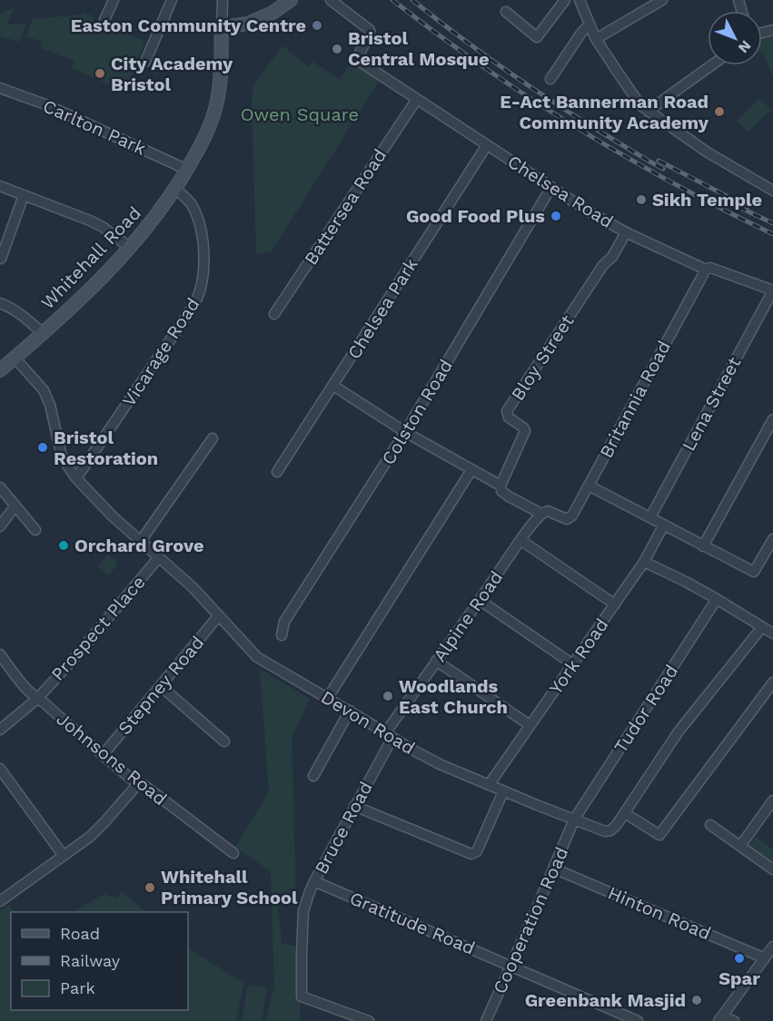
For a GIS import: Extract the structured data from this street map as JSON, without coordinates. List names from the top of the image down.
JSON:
{
  "streets": {
    "main road": ["Whitehall Road"],
    "street": [
      "Carlton Park",
      "Chelsea Road",
      "Battersea Road",
      "Chelsea Park",
      "Vicarage Road",
      "Bloy Street",
      "Britannia Road",
      "Lena Street",
      "Colston Road",
      "Alpine Road",
      "Prospect Place",
      "York Road",
      "Stepney Road",
      "Tudor Road",
      "Devon Road",
      "Johnsons Road",
      "Bruce Road",
      "Hinton Road",
      "Cooperation Road",
      "Gratitude Road"
    ]
  },
  "crossings": [
    ["Carlton Park", "Whitehall Road"],
    ["Chelsea Road", "Battersea Road"],
    ["Chelsea Road", "Chelsea Park"],
    ["Chelsea Road", "Bloy Street"],
    ["Chelsea Road", "Britannia Road"],
    ["Chelsea Road", "Lena Street"],
    ["Chelsea Road", "Colston Road"],
    ["Whitehall Road", "Vicarage Road"],
    ["Whitehall Road", "Devon Road"],
    ["Vicarage Road", "Devon Road"],
    ["Britannia Road", "Alpine Road"],
    ["Alpine Road", "Devon Road"],
    ["Alpine Road", "Bruce Road"],
    ["Prospect Place", "Devon Road"],
    ["Prospect Place", "Johnsons Road"],
    ["York Road", "Devon Road"],
    ["Stepney Road", "Devon Road"],
    ["Stepney Road", "Johnsons Road"],
    ["Tudor Road", "Devon Road"],
    ["Tudor Road", "Cooperation Road"],
    ["Devon Road", "Bruce Road"],
    ["Devon Road", "Cooperation Road"],
    ["Bruce Road", "Gratitude Road"],
    ["Hinton Road", "Cooperation Road"],
    ["Cooperation Road", "Gratitude Road"]
  ],
  "parks": ["Owen Square"],
  "places": [
    "Easton Community Centre",
    "Bristol Central Mosque",
    "City Academy Bristol",
    "E-Act Bannerman Road Community Academy",
    "Sikh Temple",
    "Good Food Plus",
    "Bristol Restoration",
    "Orchard Grove",
    "Woodlands East Church",
    "Whitehall Primary School",
    "Spar",
    "Greenbank Masjid"
  ],
  "legend": ["Road", "Railway", "Park"],
  "north": "bottom right"
}
